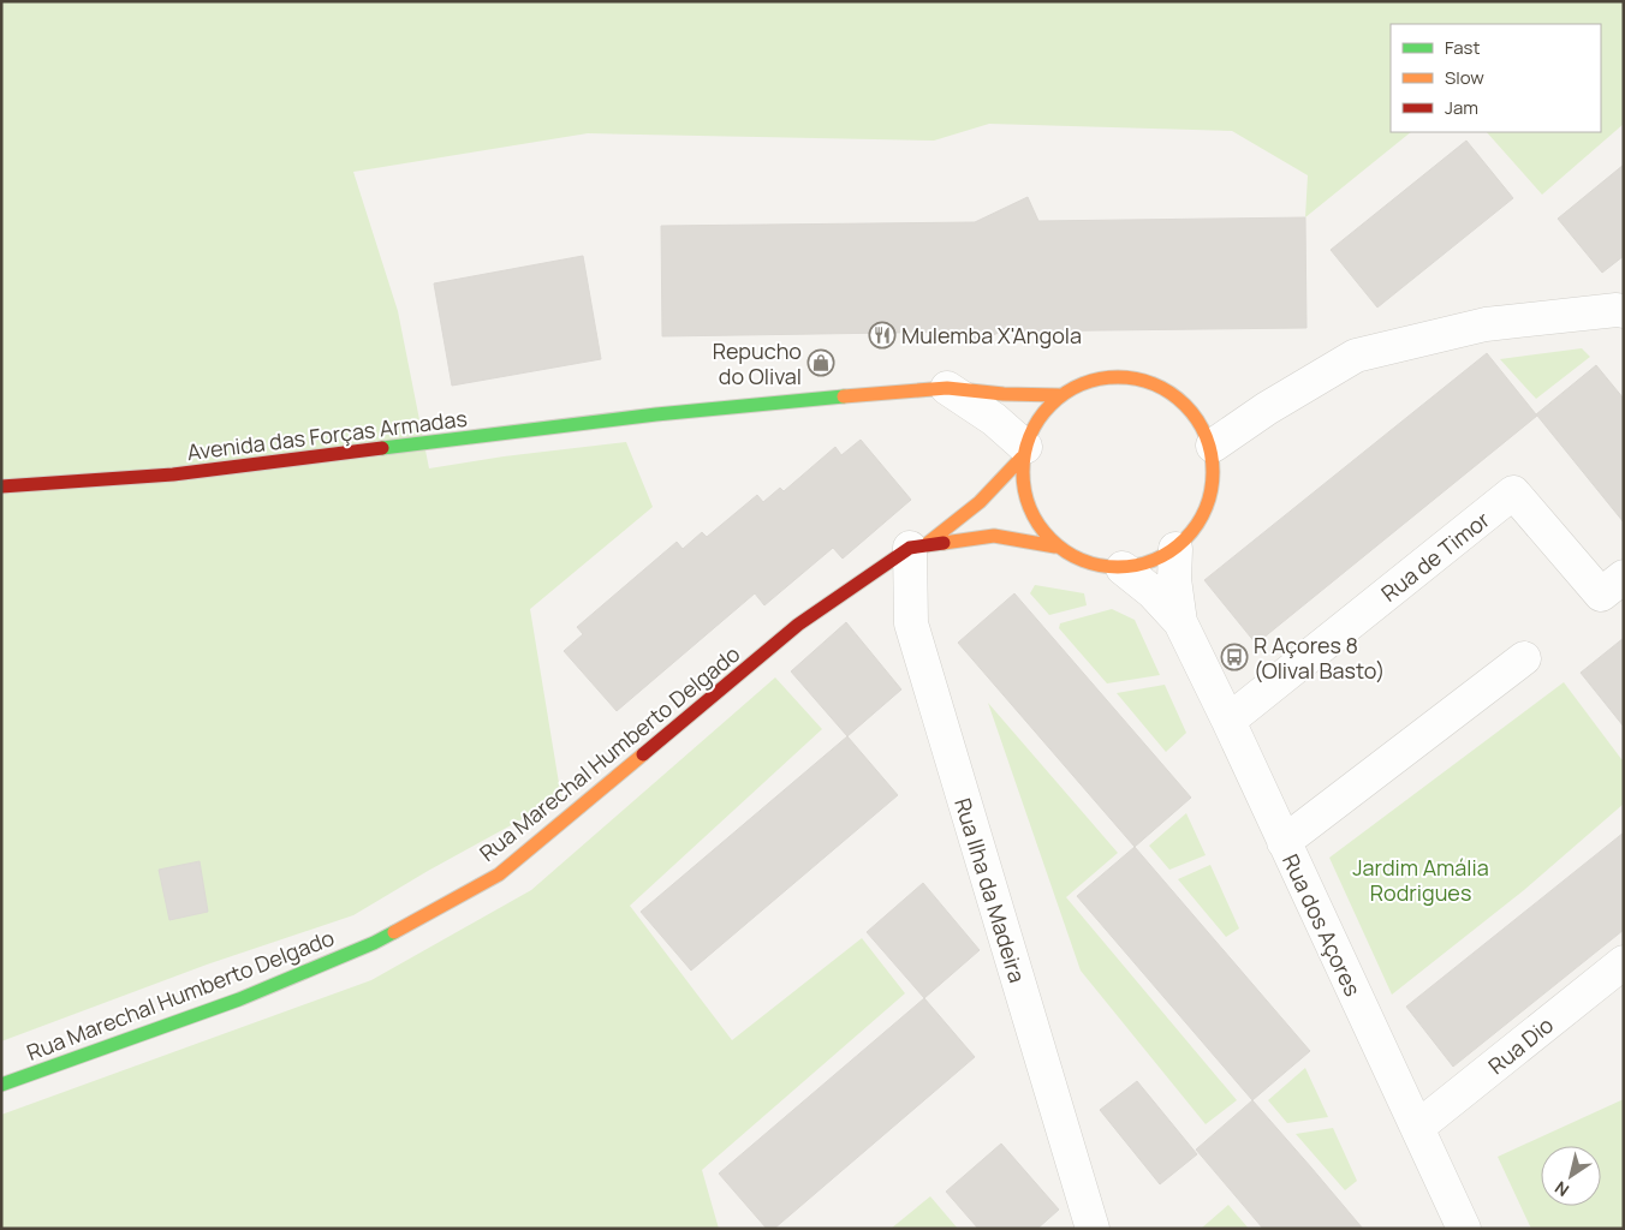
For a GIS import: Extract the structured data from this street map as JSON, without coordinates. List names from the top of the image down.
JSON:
{
  "streets": {
    "street": [
      "Avenida das Forças Armadas",
      "Rua de Timor",
      "Rua Marechal Humberto Delgado",
      "Rua Ilha da Madeira",
      "Rua dos Açores",
      "Rua Dio"
    ]
  },
  "crossings": [
    ["Avenida das Forças Armadas", "Rua Marechal Humberto Delgado"],
    ["Avenida das Forças Armadas", "Rua dos Açores"],
    ["Rua de Timor", "Rua dos Açores"],
    ["Rua Marechal Humberto Delgado", "Rua Ilha da Madeira"],
    ["Rua Marechal Humberto Delgado", "Rua dos Açores"],
    ["Rua dos Açores", "Rua Dio"]
  ],
  "parks": ["Jardim Amália Rodrigues"],
  "places": {
    "restaurant": ["Mulemba X'Angola"],
    "shop": ["Repucho do Olival"],
    "bus stop": ["R Açores 8 (Olival Basto)"]
  },
  "legend": ["Fast", "Slow", "Jam"],
  "north": "bottom left"
}
